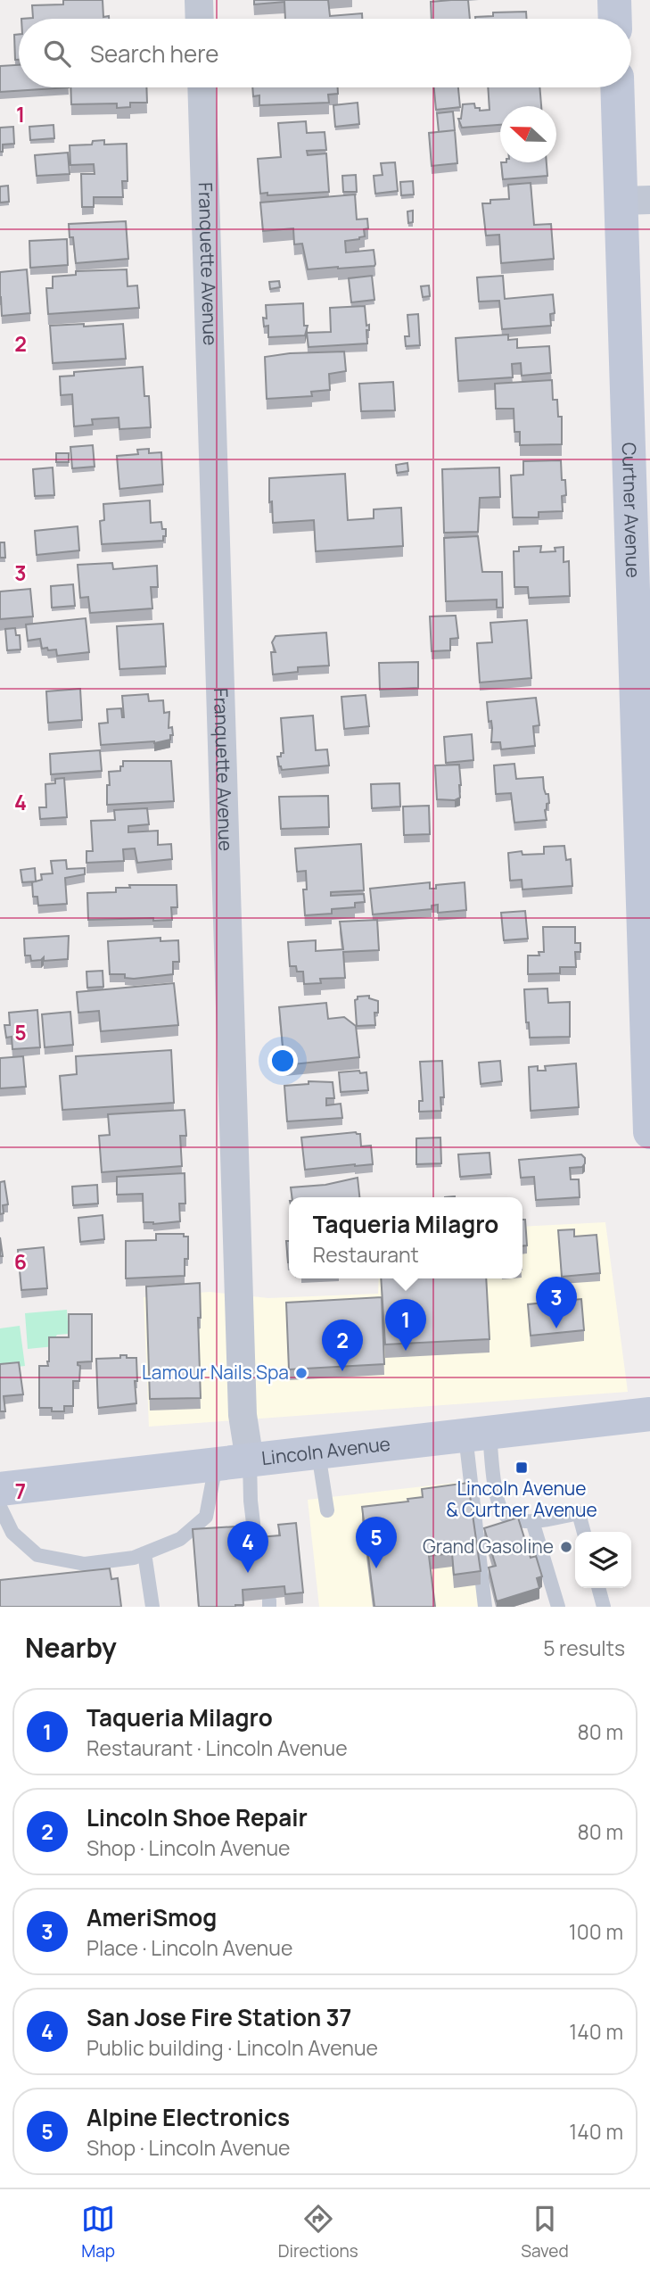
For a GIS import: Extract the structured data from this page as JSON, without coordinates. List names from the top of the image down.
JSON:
{
  "streets": {
    "main road": ["Curtner Avenue", "Lincoln Avenue"],
    "street": ["Franquette Avenue"]
  },
  "crossings": [
    ["Franquette Avenue", "Lincoln Avenue"]
  ],
  "places": {
    "other": ["Lamour Nails Spa", "Grand Gasoline"],
    "transit": ["Lincoln Avenue & Curtner Avenue"]
  },
  "north": "left",
  "page": {
    "search": "Search here",
    "popup": ["Taqueria Milagro", "Restaurant"],
    "pins": [
      "3",
      "1",
      "2",
      "5",
      "4"
    ],
    "heading": ["Nearby", "5 results"],
    "list": [
      {
        "mark": "1",
        "name": "Taqueria Milagro",
        "note": "Restaurant · Lincoln Avenue",
        "value": "80 m"
      },
      {
        "mark": "2",
        "name": "Lincoln Shoe Repair",
        "note": "Shop · Lincoln Avenue",
        "value": "80 m"
      },
      {
        "mark": "3",
        "name": "AmeriSmog",
        "note": "Place · Lincoln Avenue",
        "value": "100 m"
      },
      {
        "mark": "4",
        "name": "San Jose Fire Station 37",
        "note": "Public building · Lincoln Avenue",
        "value": "140 m"
      },
      {
        "mark": "5",
        "name": "Alpine Electronics",
        "note": "Shop · Lincoln Avenue",
        "value": "140 m"
      }
    ],
    "nav": ["Map", "Directions", "Saved"]
  },
  "grid": {
    "rows": [
      "1",
      "2",
      "3",
      "4",
      "5",
      "6",
      "7"
    ]
  }
}
